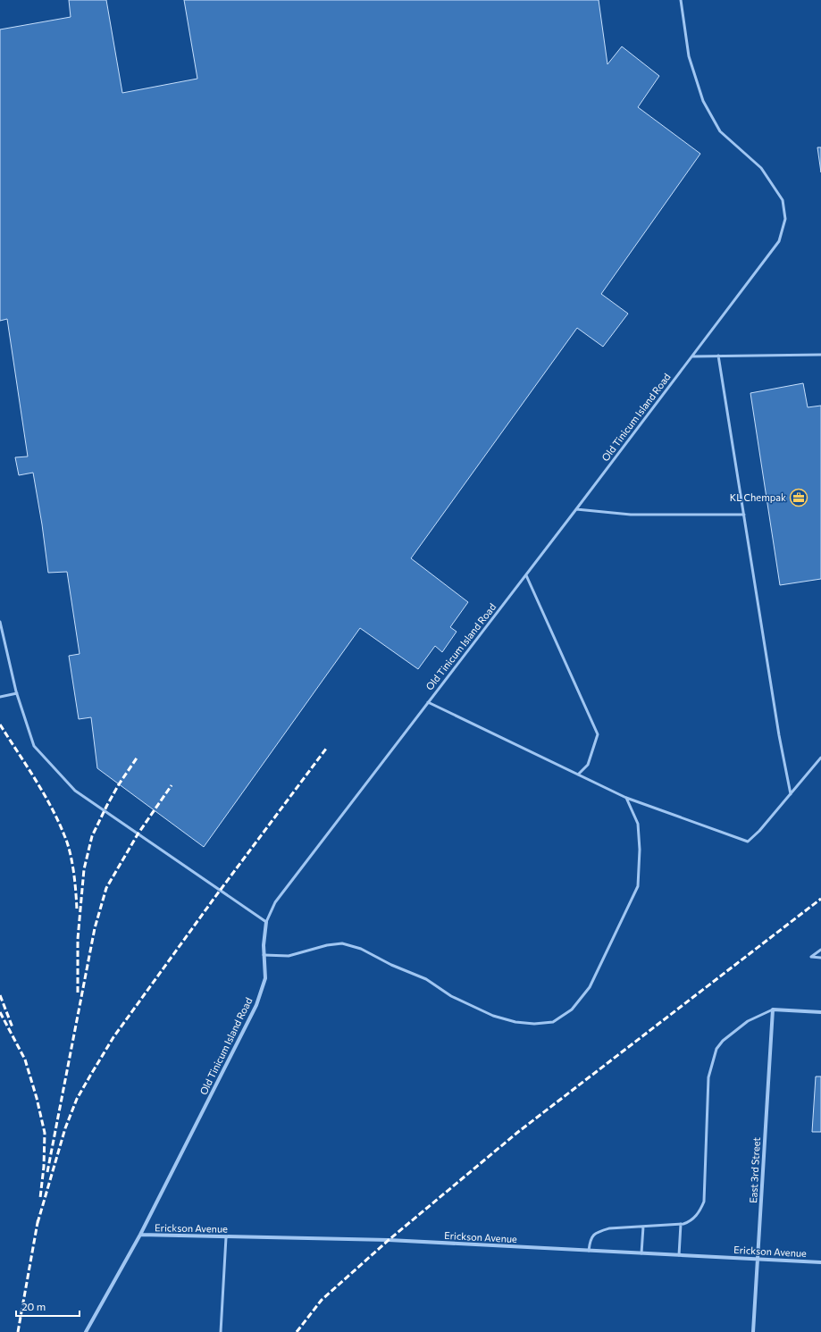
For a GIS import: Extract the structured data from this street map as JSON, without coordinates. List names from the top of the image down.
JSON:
{
  "streets": {
    "street": ["Old Tinicum Island Road", "East 3rd Street", "Erickson Avenue"]
  },
  "crossings": [
    ["Old Tinicum Island Road", "Erickson Avenue"],
    ["East 3rd Street", "Erickson Avenue"]
  ],
  "places": {
    "office": ["KL Chempak"]
  },
  "scale_bar": "20 m"
}
